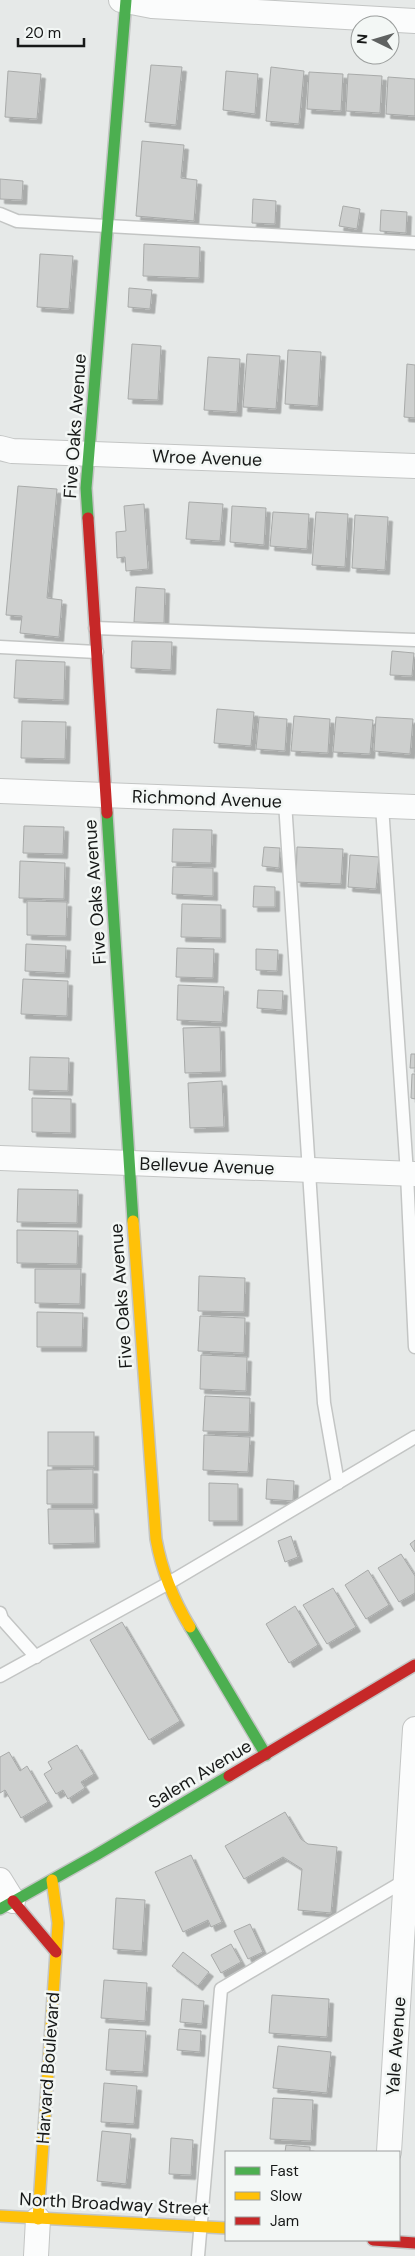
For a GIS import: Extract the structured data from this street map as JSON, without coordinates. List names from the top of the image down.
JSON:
{
  "streets": {
    "street": [
      "Five Oaks Avenue",
      "Wroe Avenue",
      "Richmond Avenue",
      "Bellevue Avenue",
      "Salem Avenue",
      "Yale Avenue",
      "Harvard Boulevard",
      "North Broadway Street"
    ]
  },
  "crossings": [
    ["Five Oaks Avenue", "Wroe Avenue"],
    ["Five Oaks Avenue", "Richmond Avenue"],
    ["Five Oaks Avenue", "Bellevue Avenue"],
    ["Five Oaks Avenue", "Salem Avenue"],
    ["Salem Avenue", "Harvard Boulevard"],
    ["Harvard Boulevard", "North Broadway Street"]
  ],
  "legend": ["Fast", "Slow", "Jam"],
  "scale_bar": "20 m",
  "north": "left"
}
